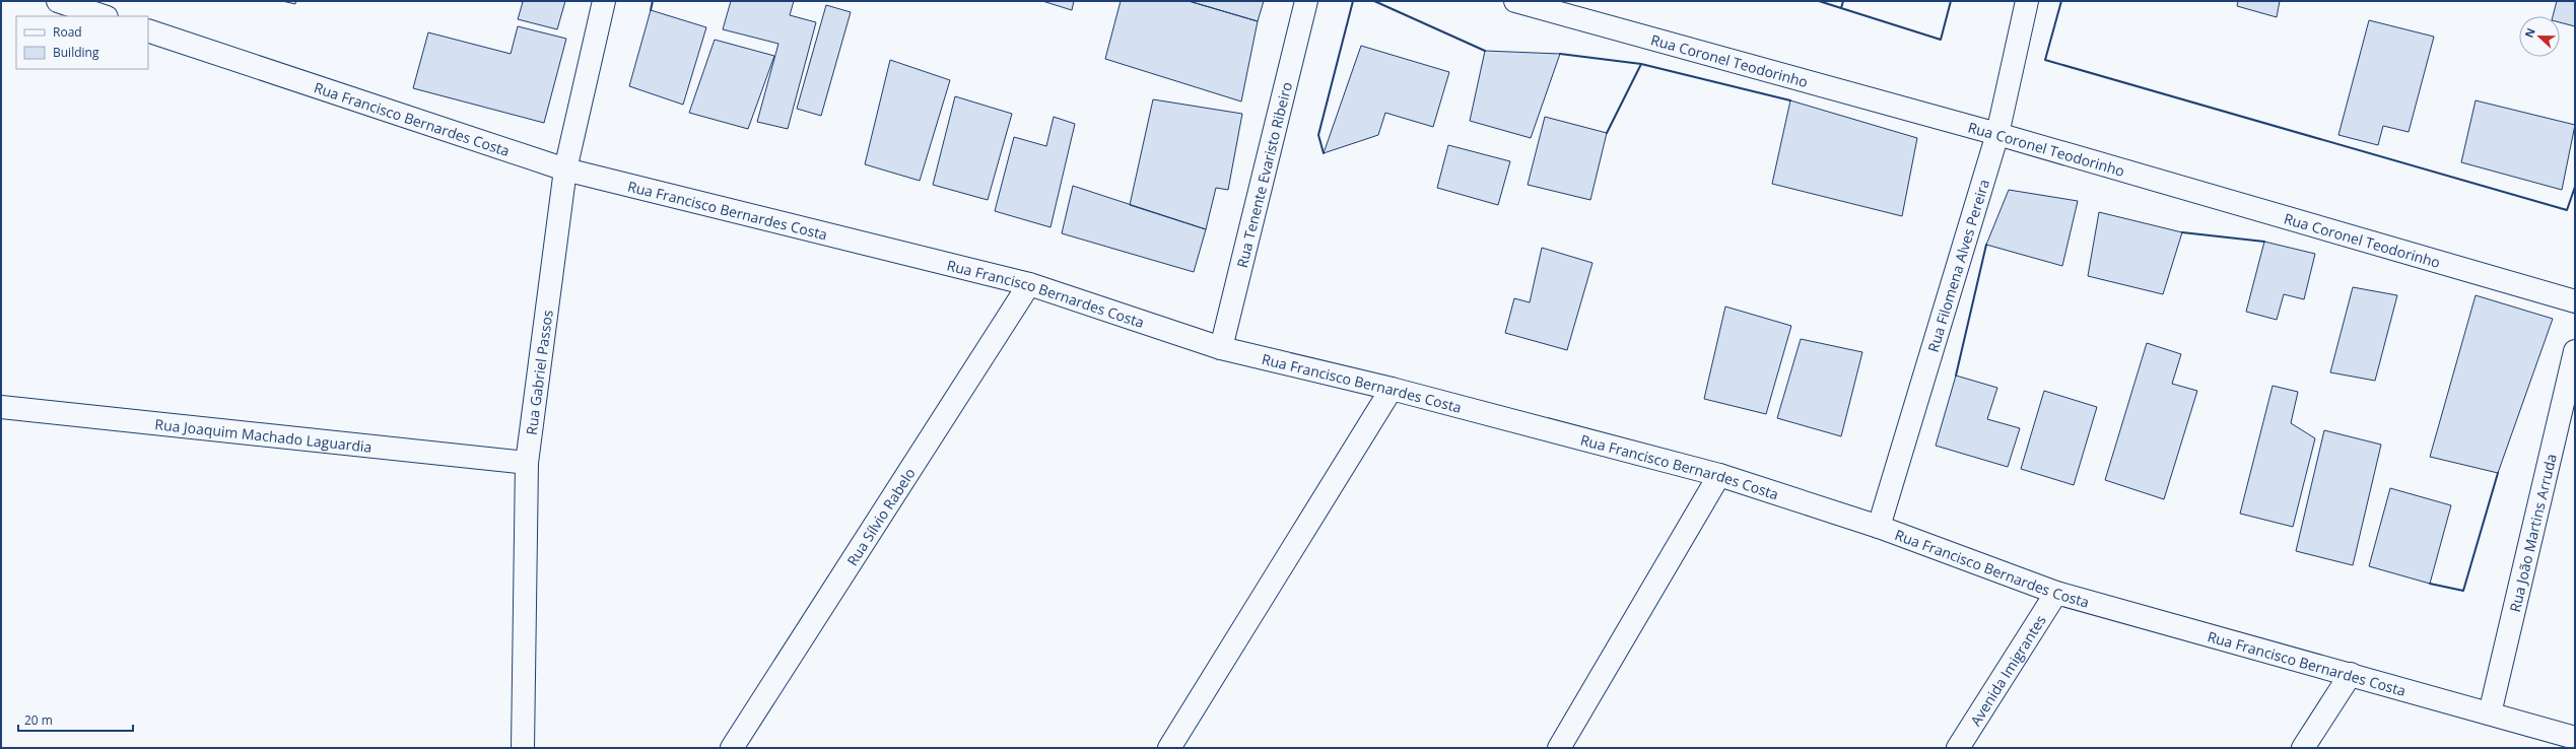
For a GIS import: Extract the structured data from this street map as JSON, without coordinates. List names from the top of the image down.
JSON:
{
  "streets": {
    "street": [
      "Rua Coronel Teodorinho",
      "Rua Francisco Bernardes Costa",
      "Rua Tenente Evaristo Ribeiro",
      "Rua Filomena Alves Pereira",
      "Rua Gabriel Passos",
      "Rua Joaquim Machado Laguardia",
      "Rua Sílvio Rabelo",
      "Rua João Martins Arruda",
      "Avenida Imigrantes"
    ]
  },
  "crossings": [
    ["Rua Coronel Teodorinho", "Rua Filomena Alves Pereira"],
    ["Rua Francisco Bernardes Costa", "Rua Tenente Evaristo Ribeiro"],
    ["Rua Francisco Bernardes Costa", "Rua Filomena Alves Pereira"],
    ["Rua Francisco Bernardes Costa", "Rua Gabriel Passos"],
    ["Rua Francisco Bernardes Costa", "Rua Sílvio Rabelo"],
    ["Rua Francisco Bernardes Costa", "Rua João Martins Arruda"],
    ["Rua Francisco Bernardes Costa", "Avenida Imigrantes"],
    ["Rua Gabriel Passos", "Rua Joaquim Machado Laguardia"]
  ],
  "legend": ["Road", "Building"],
  "scale_bar": "20 m",
  "north": "left"
}
